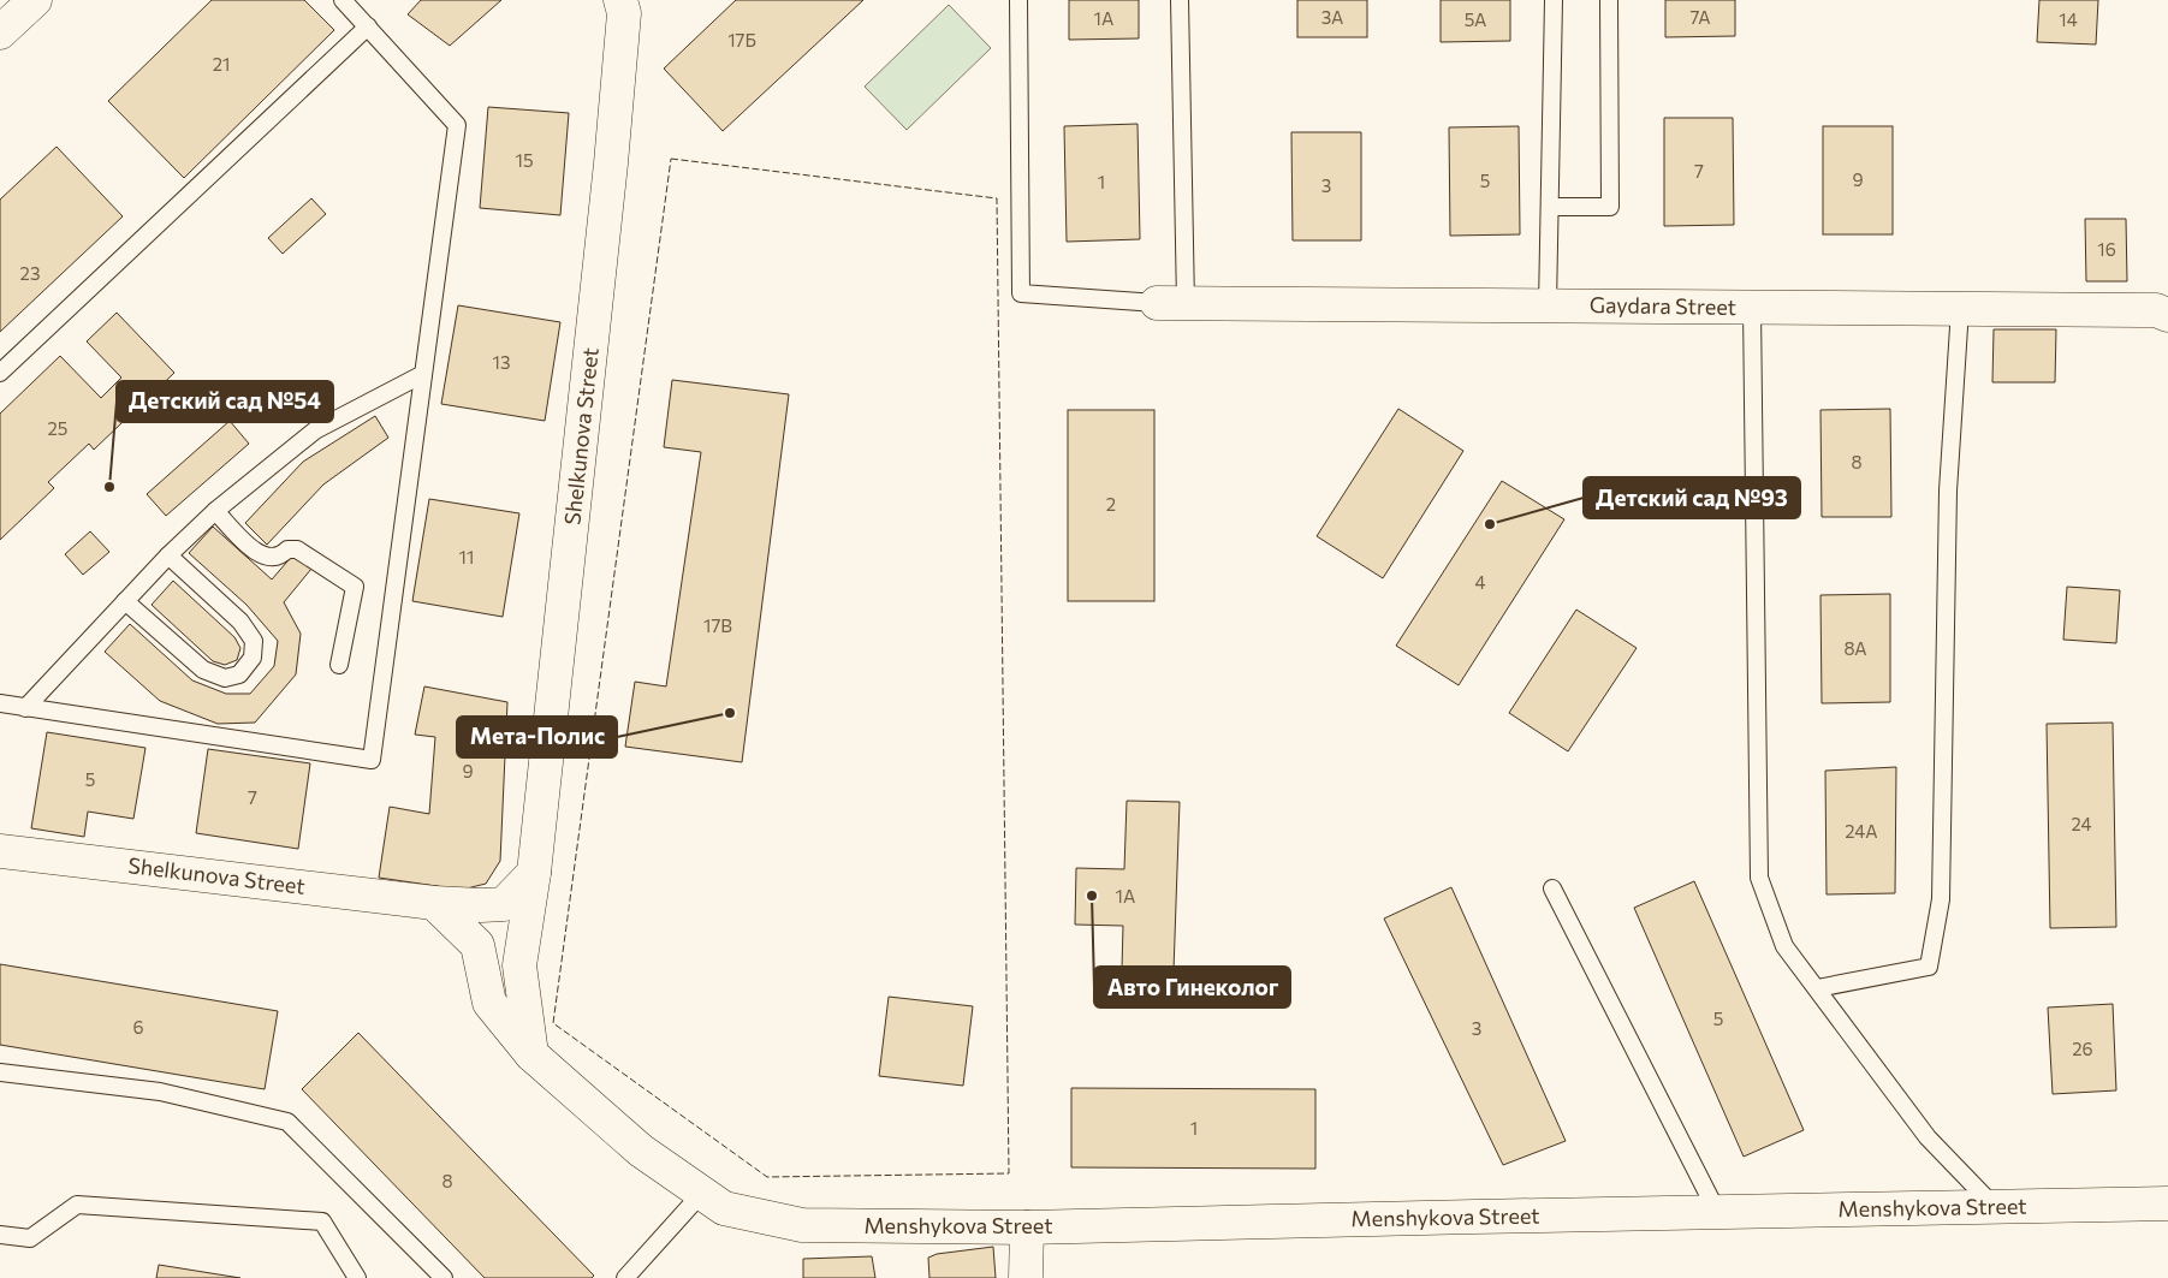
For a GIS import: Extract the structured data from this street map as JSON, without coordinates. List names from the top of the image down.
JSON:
{
  "streets": {
    "street": ["Gaydara Street", "Shelkunova Street", "Menshykova Street"]
  },
  "places": [
    "Детский сад №54",
    "Детский сад №93",
    "Мета-Полис",
    "Авто Гинеколог"
  ],
  "house_numbers": [
    "3А",
    "7А",
    "1А",
    "5А",
    "14",
    "17Б",
    "21",
    "15",
    "7",
    "9",
    "5",
    "1",
    "3",
    "16",
    "23",
    "13",
    "25",
    "8",
    "2",
    "11",
    "4",
    "17В",
    "8А",
    "9",
    "5",
    "7",
    "24",
    "24А",
    "1А",
    "5",
    "6",
    "3",
    "26",
    "1",
    "8"
  ]
}
